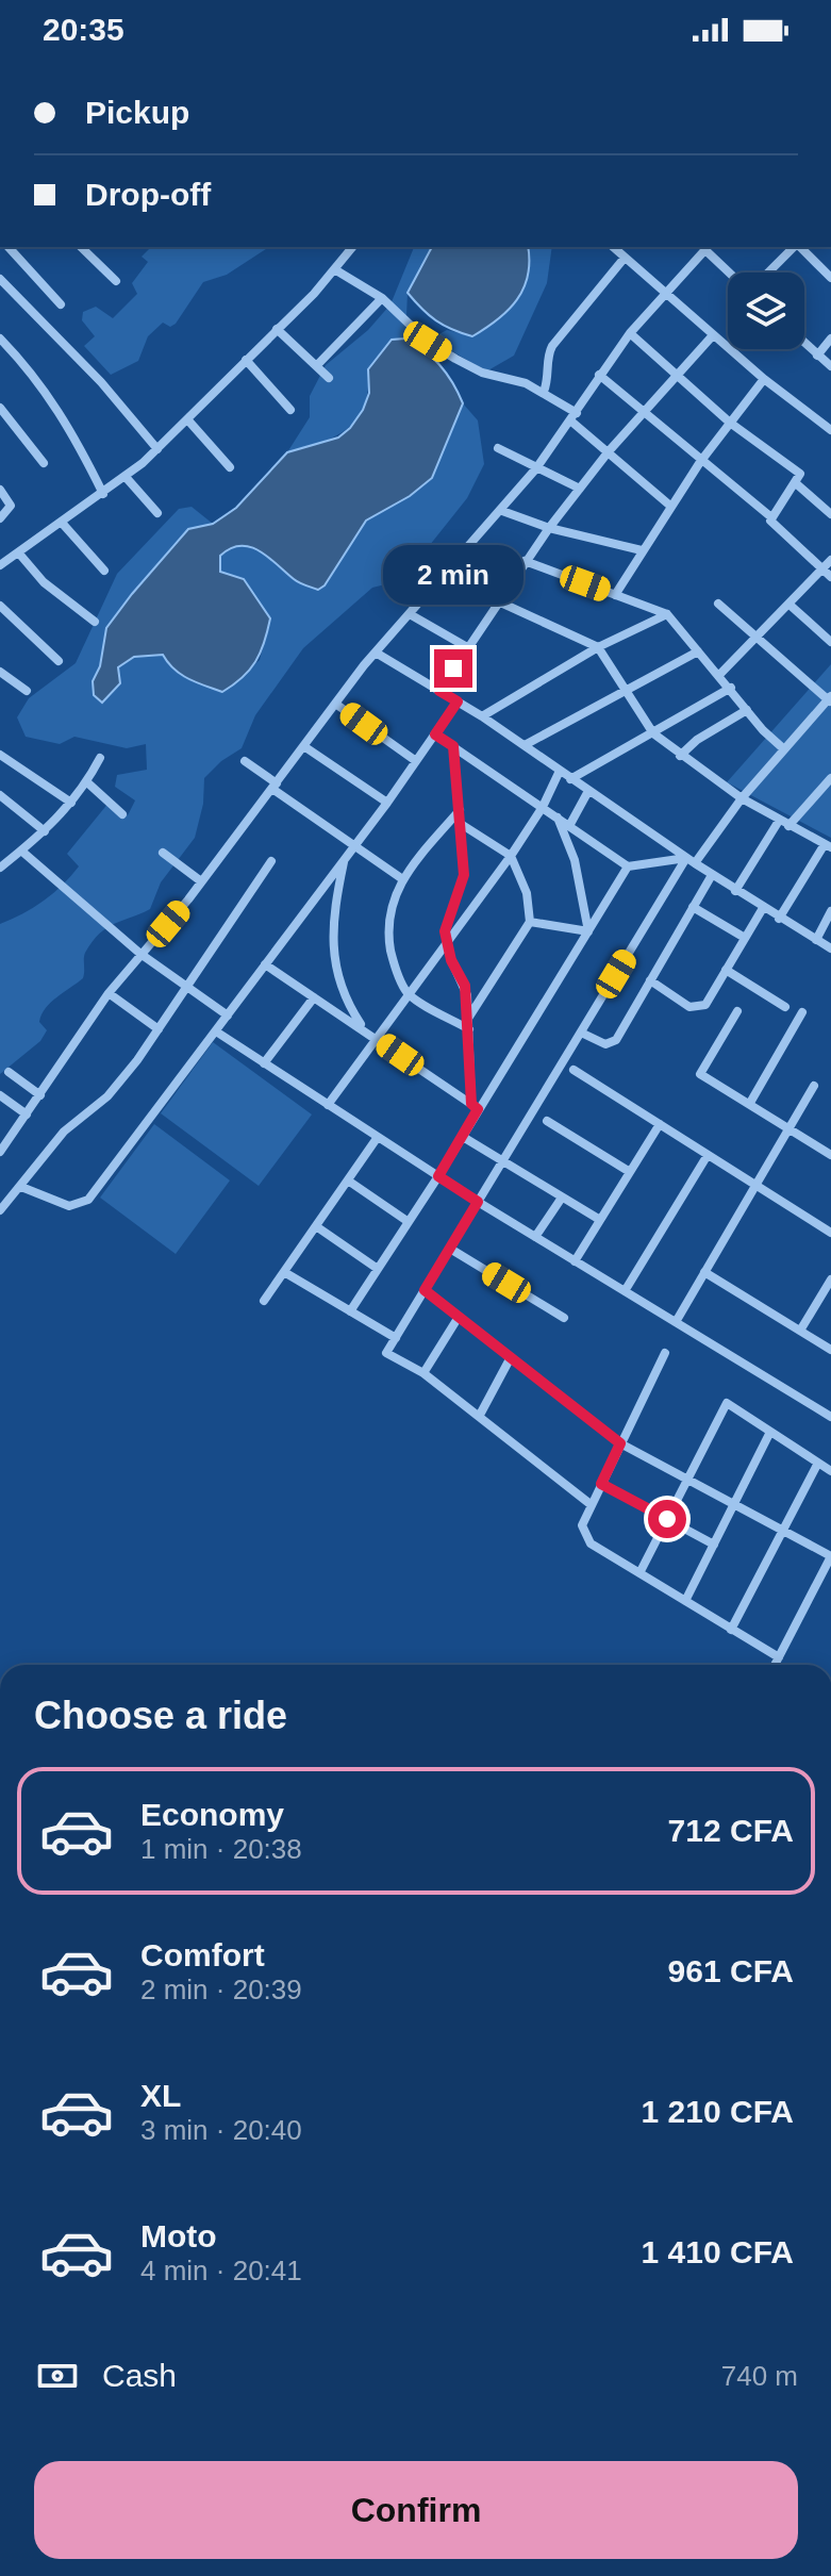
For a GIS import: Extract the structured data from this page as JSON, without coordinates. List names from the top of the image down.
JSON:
{
  "page": {
    "status": "20:35",
    "banner": ["Pickup", "Drop-off"],
    "bubble": "2 min",
    "heading": "Choose a ride",
    "list": [
      {
        "name": "Economy",
        "note": "1 min · 20:38",
        "value": "712 CFA"
      },
      {
        "name": "Comfort",
        "note": "2 min · 20:39",
        "value": "961 CFA"
      },
      {
        "name": "XL",
        "note": "3 min · 20:40",
        "value": "1 210 CFA"
      },
      {
        "name": "Moto",
        "note": "4 min · 20:41",
        "value": "1 410 CFA"
      }
    ],
    "pay": ["Cash", "740 m"],
    "buttons": "Confirm"
  }
}
